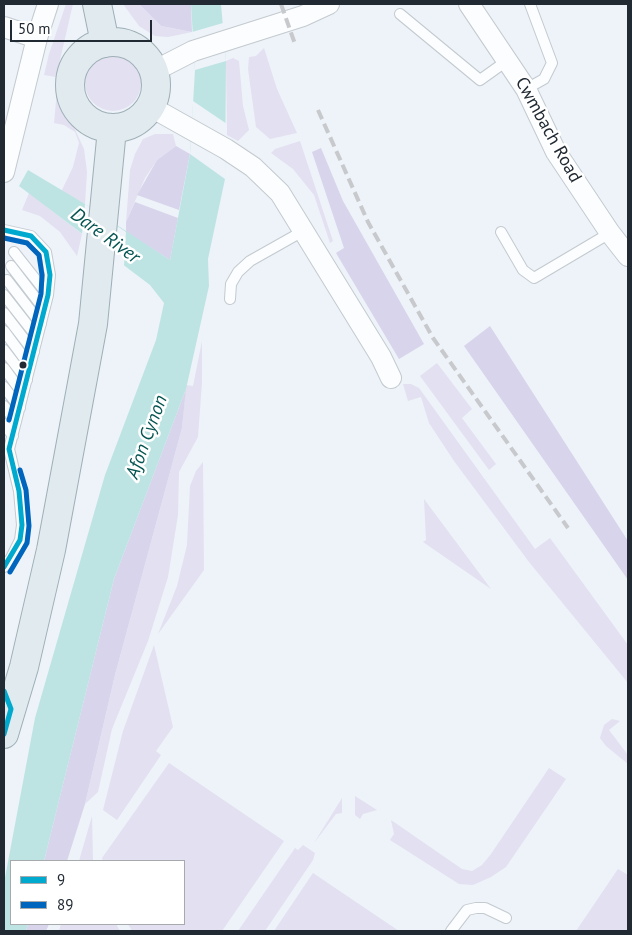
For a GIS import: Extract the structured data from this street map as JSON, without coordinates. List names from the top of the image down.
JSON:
{
  "streets": {
    "street": ["Cwmbach Road"]
  },
  "water": ["Dare River", "Afon Cynon"],
  "lines": ["transit line 9", "transit line 89"],
  "legend": ["9", "89"],
  "scale_bar": "50 m"
}
